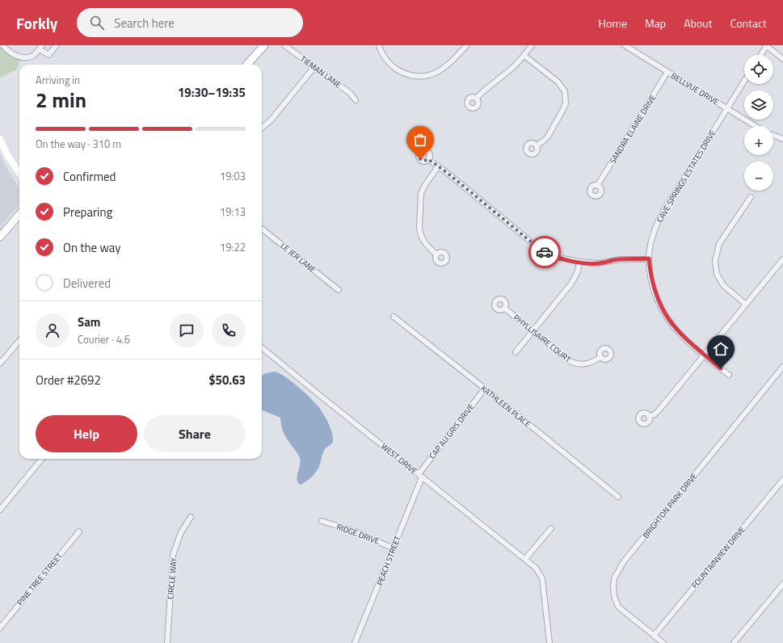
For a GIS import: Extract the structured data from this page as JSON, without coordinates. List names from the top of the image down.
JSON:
{
  "streets": {
    "street": [
      "TIEMAN LANE",
      "BELLVUE DRIVE",
      "SANDRA ELAINE DRIVE",
      "CAVE SPRINGS ESTATES DRIVE",
      "LE JER LANE",
      "PHYLLISAIRE COURT",
      "KATHLEEN PLACE",
      "CAP AU GRIS DRIVE",
      "WEST DRIVE",
      "BRIGHTON PARK DRIVE",
      "RIDGE DRIVE",
      "FOUNTAINVIEW DRIVE",
      "PEACH STREET",
      "CIRCLE WAY",
      "PINE TREE STREET"
    ]
  },
  "crossings": [
    ["BELLVUE DRIVE", "SANDRA ELAINE DRIVE"],
    ["BELLVUE DRIVE", "CAVE SPRINGS ESTATES DRIVE"],
    ["KATHLEEN PLACE", "CAP AU GRIS DRIVE"],
    ["CAP AU GRIS DRIVE", "WEST DRIVE"],
    ["CAP AU GRIS DRIVE", "PEACH STREET"],
    ["WEST DRIVE", "PEACH STREET"],
    ["BRIGHTON PARK DRIVE", "FOUNTAINVIEW DRIVE"],
    ["RIDGE DRIVE", "PEACH STREET"]
  ],
  "page": {
    "header": "Forkly",
    "search": "Search here",
    "nav": [
      "Home",
      "Map",
      "About",
      "Contact"
    ],
    "map_buttons": ["+", "−"],
    "heading": ["2 min", "Arriving in", "19:30–19:35"],
    "panel": [
      "Sam",
      "Courier · 4.6",
      "Order #2692",
      "$50.63"
    ],
    "bar": "On the way · 310 m",
    "list": [
      ["Confirmed", "19:03"],
      ["Preparing", "19:13"],
      ["On the way", "19:22"],
      "Delivered"
    ],
    "buttons": ["Help", "Share"]
  }
}
